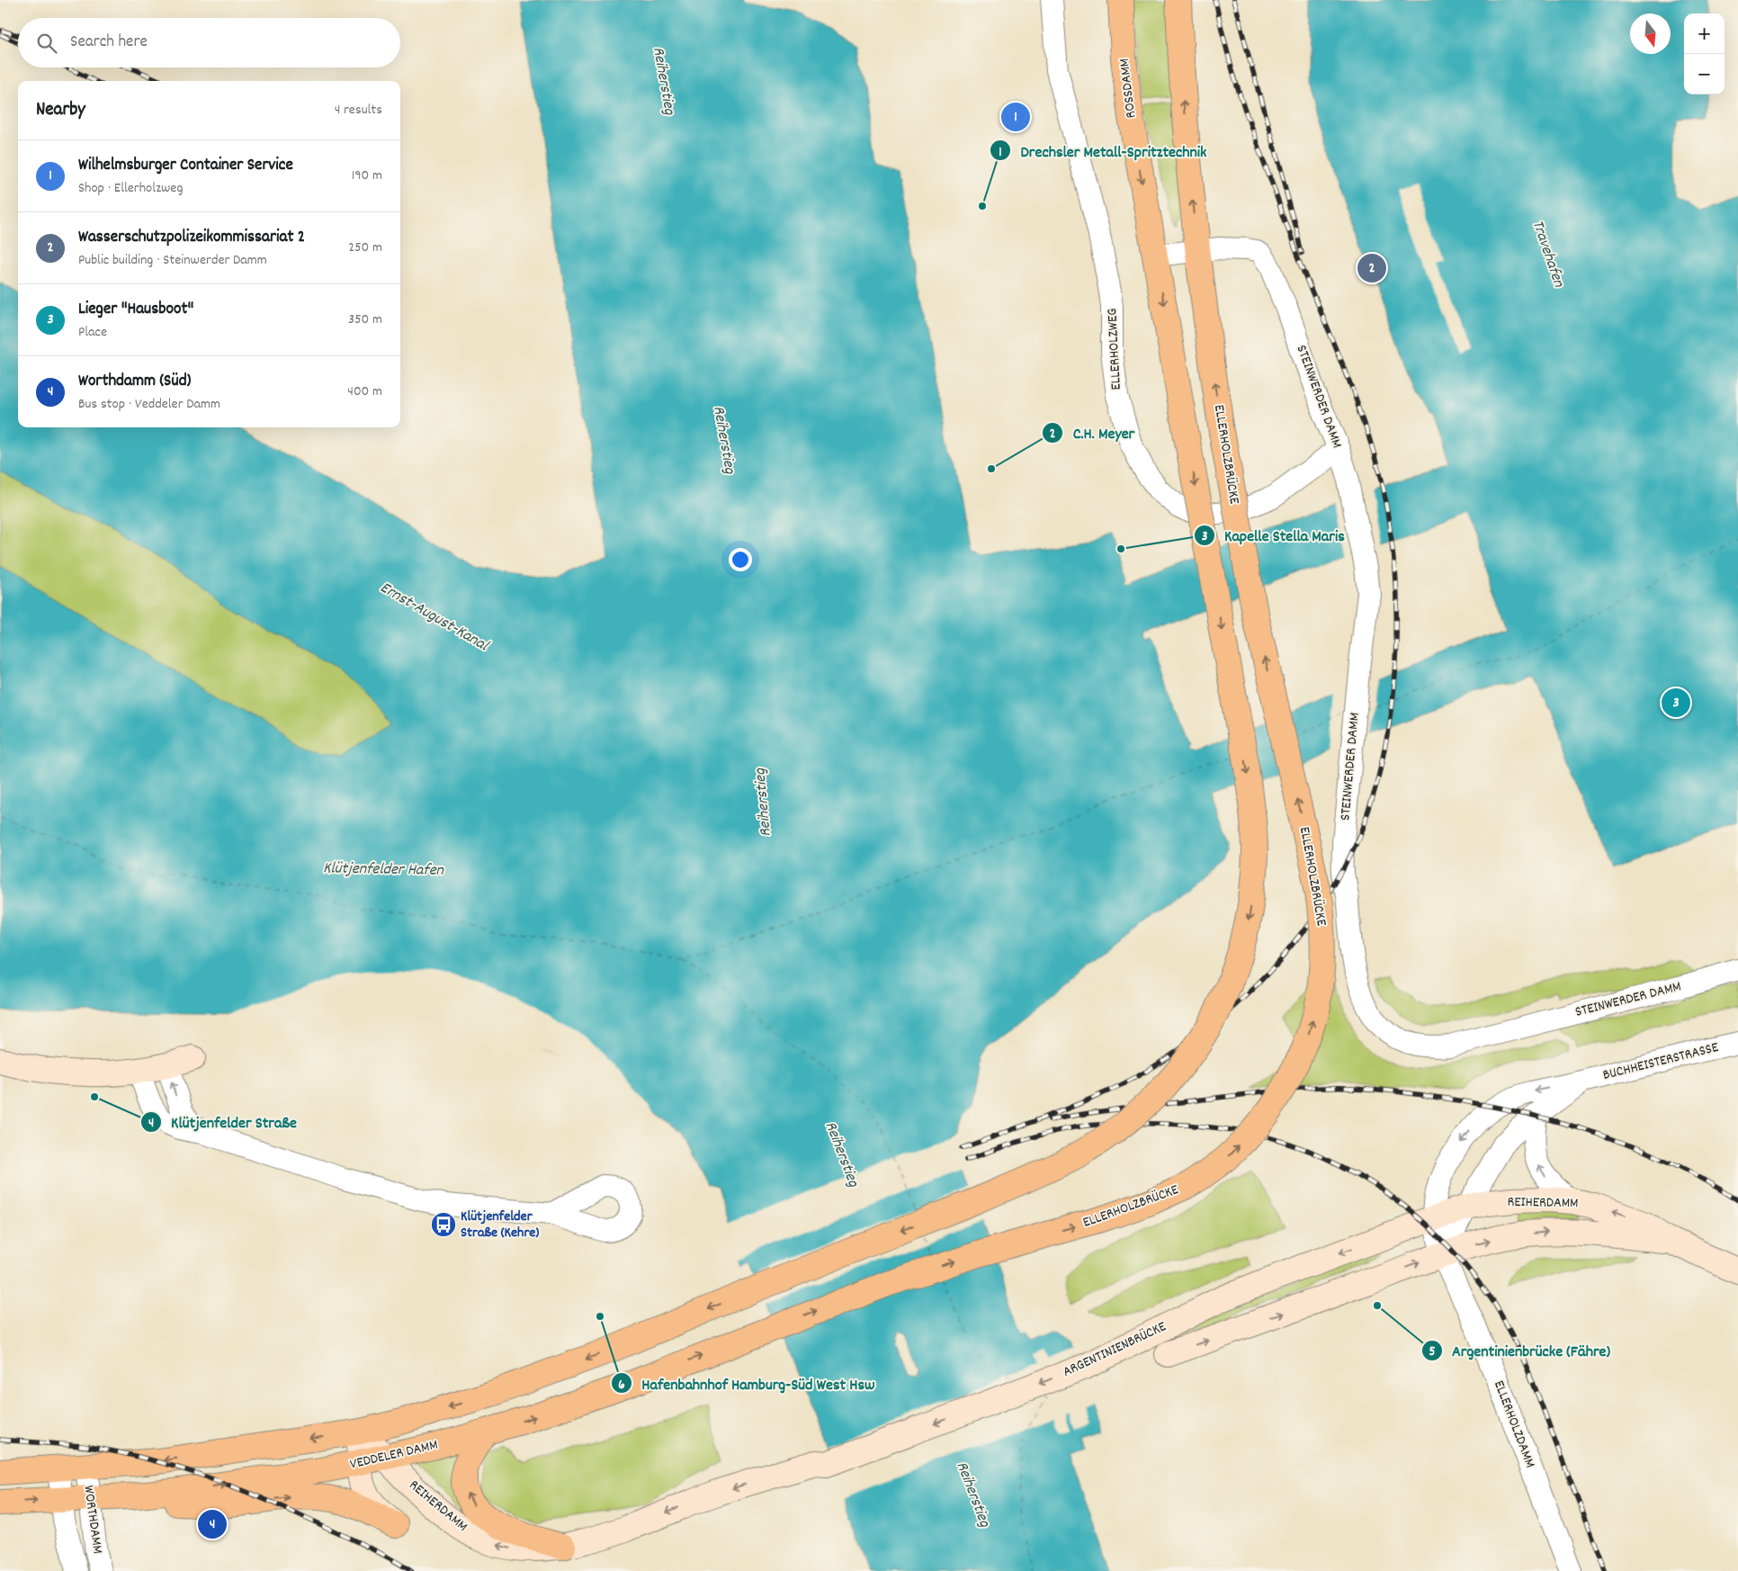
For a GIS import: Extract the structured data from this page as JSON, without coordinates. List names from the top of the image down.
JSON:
{
  "streets": {
    "main road": ["ROSSDAMM", "ELLERHOLZBRÜCKE", "VEDDELER DAMM"],
    "street": [
      "ELLERHOLZWEG",
      "STEINWERDER DAMM",
      "BUCHHEISTERSTRASSE",
      "REIHERDAMM",
      "ARGENTINIENBRÜCKE",
      "ELLERHOLZDAMM",
      "WORTHDAMM"
    ]
  },
  "crossings": [
    ["ROSSDAMM", "STEINWERDER DAMM"],
    ["ELLERHOLZWEG", "STEINWERDER DAMM"],
    ["STEINWERDER DAMM", "ELLERHOLZBRÜCKE"],
    ["ELLERHOLZBRÜCKE", "VEDDELER DAMM"],
    ["BUCHHEISTERSTRASSE", "REIHERDAMM"],
    ["BUCHHEISTERSTRASSE", "ARGENTINIENBRÜCKE"],
    ["BUCHHEISTERSTRASSE", "ELLERHOLZDAMM"],
    ["REIHERDAMM", "ARGENTINIENBRÜCKE"],
    ["REIHERDAMM", "ELLERHOLZDAMM"],
    ["REIHERDAMM", "VEDDELER DAMM"],
    ["ARGENTINIENBRÜCKE", "ELLERHOLZDAMM"],
    ["VEDDELER DAMM", "WORTHDAMM"]
  ],
  "one_way": ["ELLERHOLZBRÜCKE"],
  "water": [
    "Reiherstieg",
    "Travehafen",
    "Ernst-August-Kanal",
    "Klütjenfelder Hafen"
  ],
  "places": {
    "other": [
      "Drechsler Metall-Spritztechnik",
      "C.H. Meyer",
      "Kapelle Stella Maris",
      "Klütjenfelder Straße",
      "Argentinienbrücke (Fähre)",
      "Hafenbahnhof Hamburg-Süd West Hsw"
    ],
    "bus stop": ["Klütjenfelder Straße (Kehre)"]
  },
  "north": "bottom",
  "page": {
    "map_buttons": ["+", "−"],
    "search": "Search here",
    "heading": ["Nearby", "4 results"],
    "pins": [
      "1",
      "2",
      "3",
      "4"
    ],
    "list": [
      {
        "mark": "1",
        "name": "Wilhelmsburger Container Service",
        "note": "Shop · Ellerholzweg",
        "value": "190 m"
      },
      {
        "mark": "2",
        "name": "Wasserschutzpolizeikommissariat 2",
        "note": "Public building · Steinwerder Damm",
        "value": "250 m"
      },
      {
        "mark": "3",
        "name": "Lieger \"Hausboot\"",
        "note": "Place",
        "value": "350 m"
      },
      {
        "mark": "4",
        "name": "Worthdamm (Süd)",
        "note": "Bus stop · Veddeler Damm",
        "value": "400 m"
      }
    ]
  }
}
